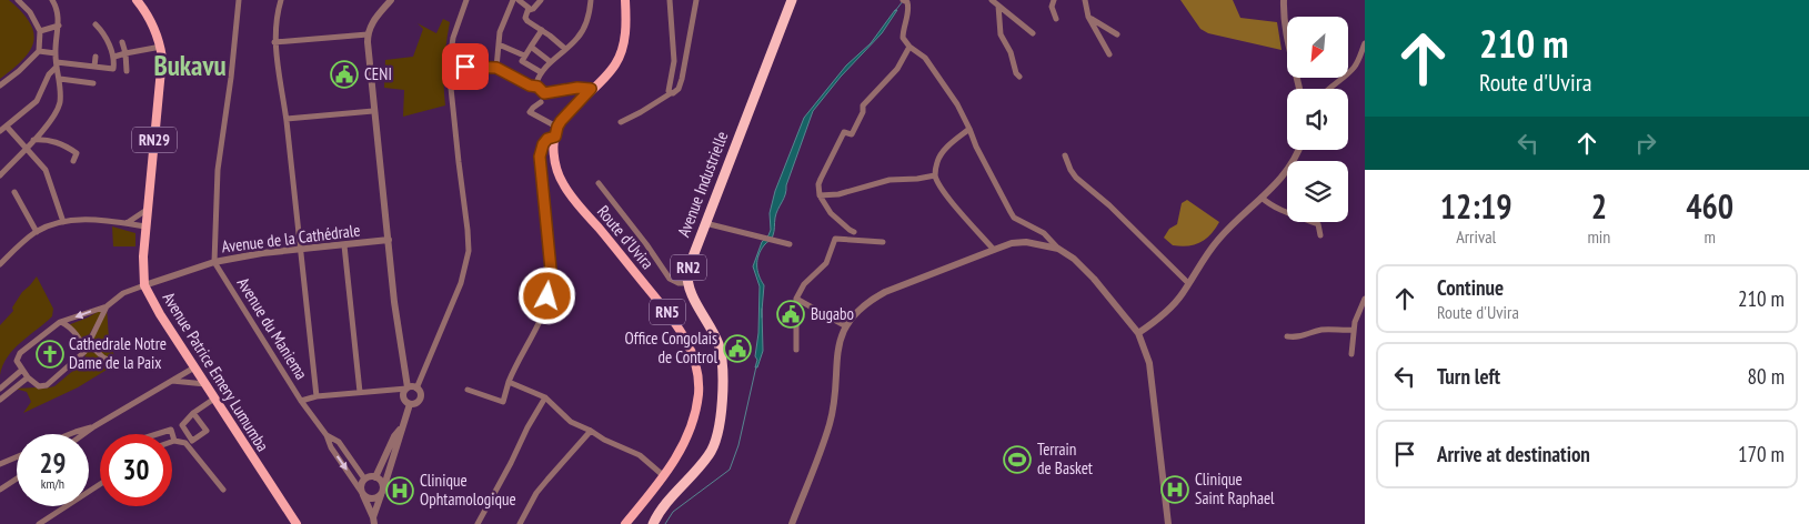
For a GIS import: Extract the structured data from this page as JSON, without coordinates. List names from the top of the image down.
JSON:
{
  "streets": {
    "highway": ["Avenue Industrielle", "RN2"],
    "main road": [
      "RN29",
      "Route d'Uvira",
      "RN5",
      "Avenue Patrice Emery Lumumba"
    ],
    "street": ["Avenue de la Cathédrale", "Avenue du Maniema"]
  },
  "crossings": [
    ["Avenue Industrielle", "RN2"],
    ["Avenue de la Cathédrale", "Avenue du Maniema"],
    ["Avenue de la Cathédrale", "Avenue Patrice Emery Lumumba"]
  ],
  "districts": ["Bukavu"],
  "places": {
    "public building": ["CENI", "Bugabo", "Office Congolais de Control"],
    "church": ["Cathedrale Notre Dame de la Paix"],
    "sports": ["Terrain de Basket"],
    "hospital": ["Clinique Saint Raphael", "Clinique Ophtamologique"]
  },
  "north": "bottom left",
  "page": {
    "turn": ["210 m", "Route d'Uvira"],
    "eta": [
      "12:19",
      "Arrival",
      "2",
      "min",
      "460",
      "m"
    ],
    "list": [
      {
        "name": "Continue",
        "note": "Route d'Uvira",
        "value": "210 m"
      },
      {
        "name": "Turn left",
        "value": "80 m"
      },
      {
        "name": "Arrive at destination",
        "value": "170 m"
      }
    ],
    "speed": "29 km/h",
    "limit": "30"
  }
}
